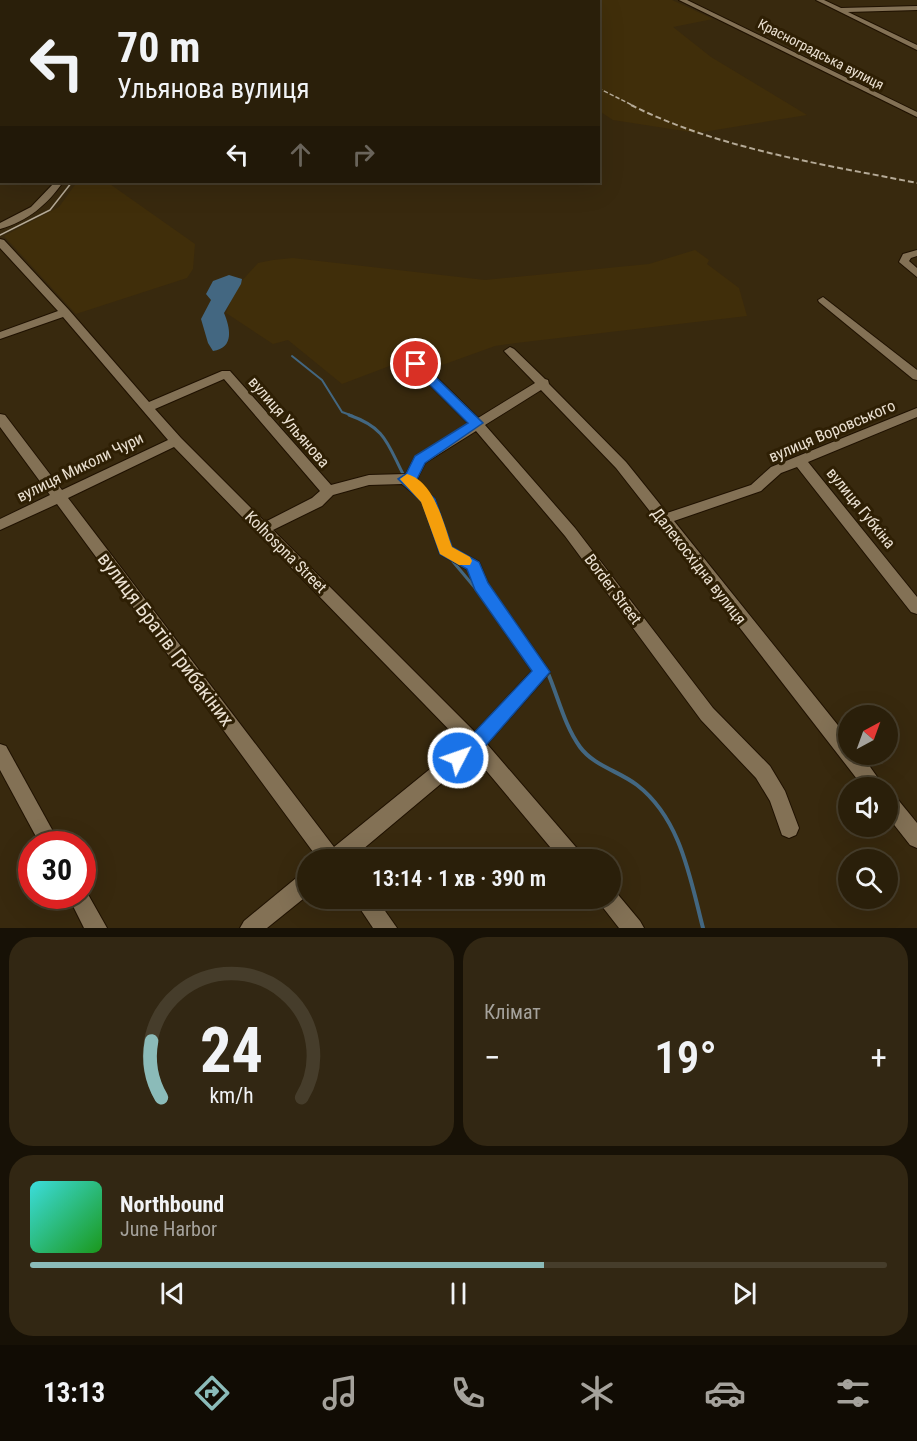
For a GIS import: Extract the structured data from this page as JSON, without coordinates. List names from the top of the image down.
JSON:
{
  "streets": {
    "street": [
      "Красноградська вулиця",
      "вулиця Ульянова",
      "вулиця Воровського",
      "вулиця Миколи Чури",
      "вулиця Губкіна",
      "Kolhospna Street",
      "Далекосхідна вулиця",
      "Border Street",
      "вулиця Братів Грибакіних"
    ]
  },
  "crossings": [
    ["вулиця Ульянова", "Kolhospna Street"],
    ["вулиця Воровського", "вулиця Губкіна"],
    ["вулиця Воровського", "Далекосхідна вулиця"],
    ["вулиця Миколи Чури", "Kolhospna Street"],
    ["вулиця Миколи Чури", "вулиця Братів Грибакіних"]
  ],
  "north": "top right",
  "page": {
    "turn": ["70 m", "Ульянова вулиця"],
    "limit": "30",
    "trip": "13:14 · 1 хв · 390 m",
    "tile": "Клімат",
    "heat": ["−", "19°", "+"],
    "song": ["Northbound", "June Harbor"],
    "tabs": "13:13",
    "gauge": ["24", "km/h"]
  }
}
